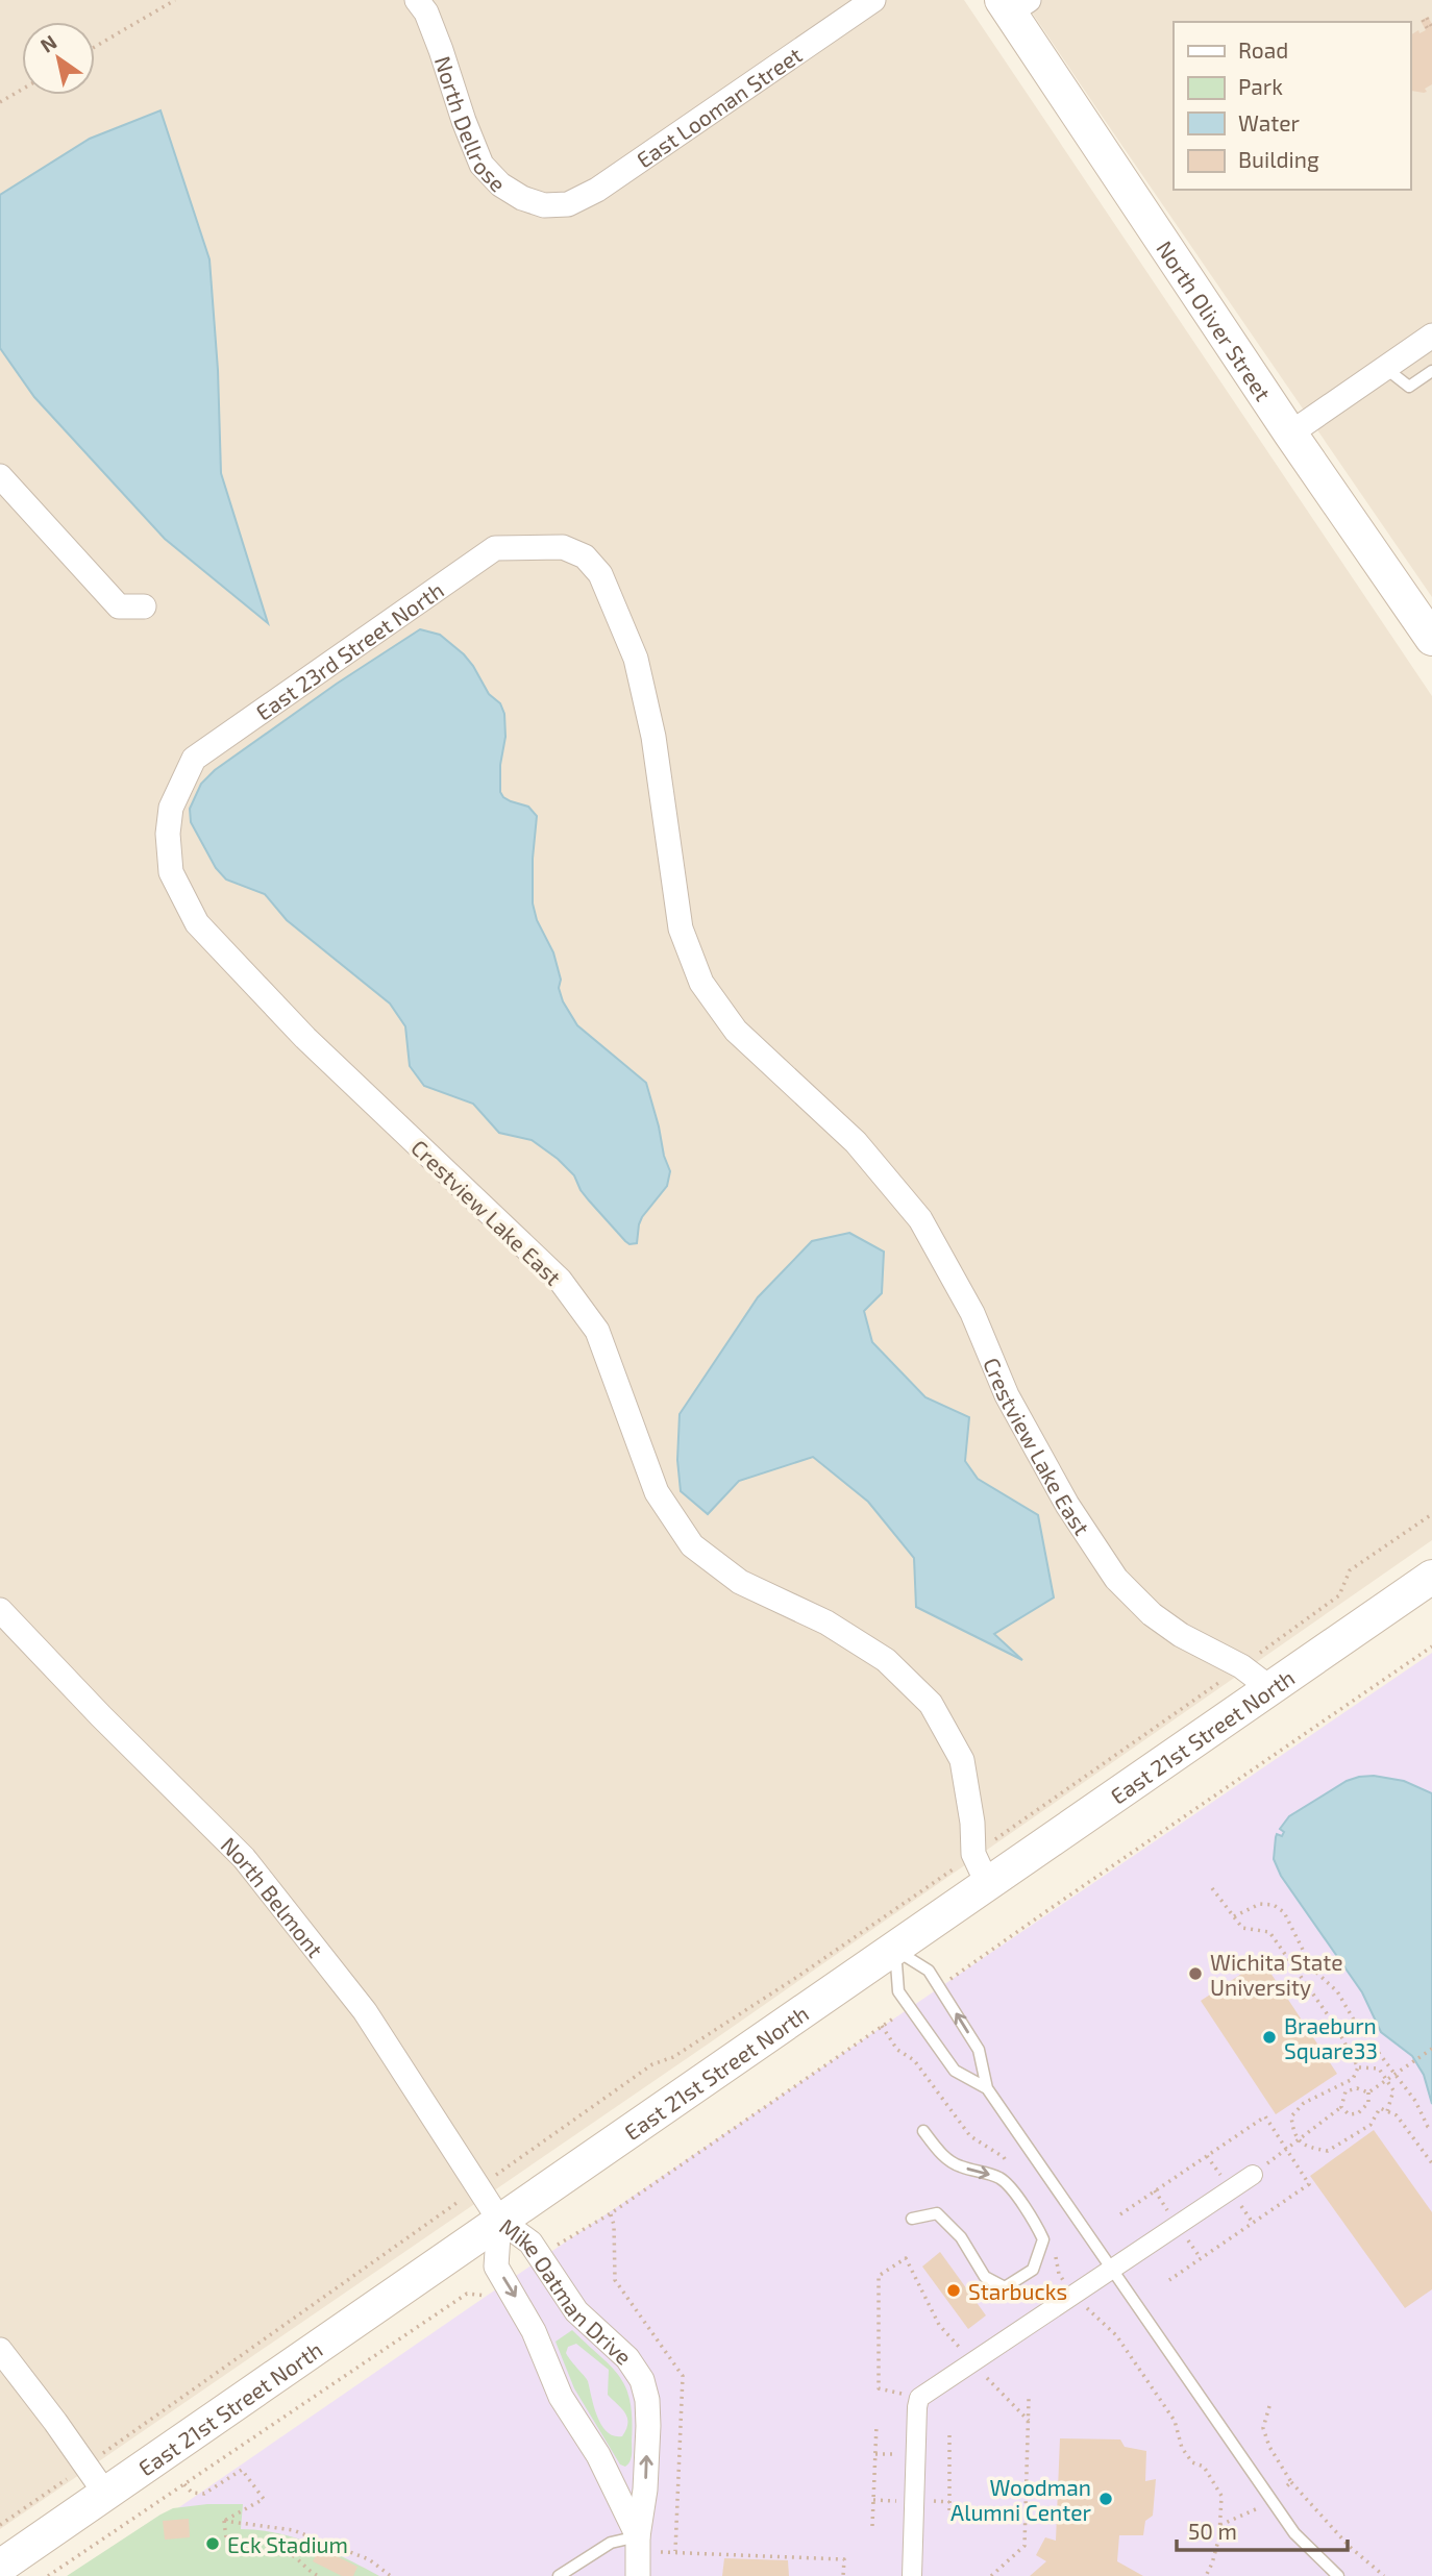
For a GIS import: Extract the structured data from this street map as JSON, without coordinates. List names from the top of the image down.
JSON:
{
  "streets": {
    "main road": ["North Oliver Street", "East 21st Street North"],
    "street": [
      "East Looman Street",
      "North Dellrose",
      "East 23rd Street North",
      "Crestview Lake East",
      "North Belmont",
      "Mike Oatman Drive"
    ]
  },
  "crossings": [
    ["East Looman Street", "North Dellrose"],
    ["East 23rd Street North", "Crestview Lake East"],
    ["Crestview Lake East", "East 21st Street North"],
    ["East 21st Street North", "North Belmont"],
    ["East 21st Street North", "Mike Oatman Drive"],
    ["North Belmont", "Mike Oatman Drive"]
  ],
  "places": [
    "Wichita State University",
    "Braeburn Square33",
    "Starbucks",
    "Woodman Alumni Center",
    "Eck Stadium"
  ],
  "legend": [
    "Road",
    "Park",
    "Water",
    "Building"
  ],
  "scale_bar": "50 m",
  "north": "top left"
}
